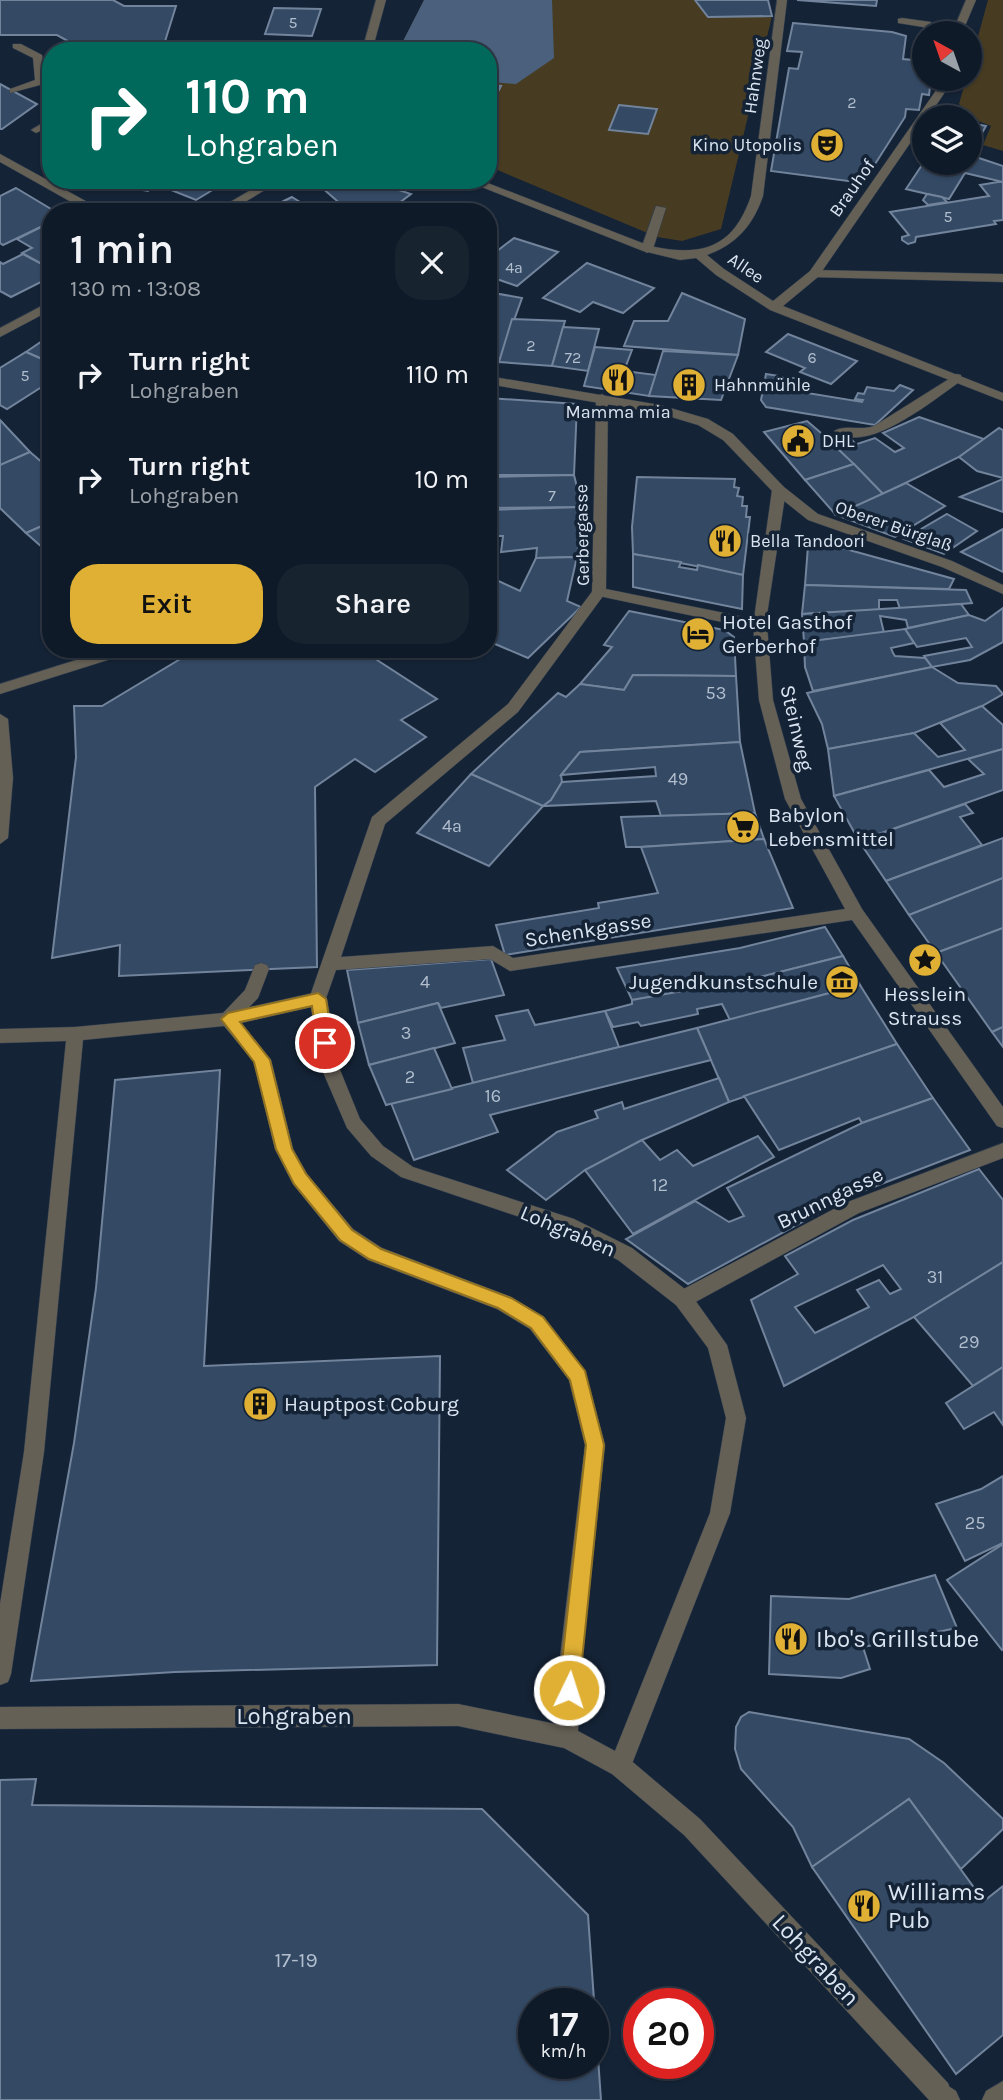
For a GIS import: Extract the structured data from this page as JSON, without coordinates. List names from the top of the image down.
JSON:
{
  "streets": {
    "street": [
      "Hahnweg",
      "Brauhof",
      "Allee",
      "Oberer Bürglaß",
      "Gerbergasse",
      "Steinweg",
      "Schenkgasse",
      "Brunngasse",
      "Lohgraben"
    ]
  },
  "crossings": [
    ["Hahnweg", "Allee"],
    ["Brauhof", "Allee"],
    ["Oberer Bürglaß", "Steinweg"],
    ["Gerbergasse", "Steinweg"],
    ["Steinweg", "Schenkgasse"],
    ["Brunngasse", "Lohgraben"]
  ],
  "places": {
    "theatre": ["Kino Utopolis"],
    "restaurant": [
      "Mamma mia",
      "Bella Tandoori",
      "Ibo's Grillstube",
      "Williams Pub"
    ],
    "building": ["Hahnmühle", "Hauptpost Coburg"],
    "public building": ["DHL"],
    "hotel": ["Hotel Gasthof Gerberhof"],
    "supermarket": ["Babylon Lebensmittel"],
    "place": ["Hesslein Strauss"],
    "museum": ["Jugendkunstschule"]
  },
  "house_numbers": [
    "5",
    "2",
    "5",
    "4a",
    "2",
    "72",
    "6",
    "5",
    "7",
    "53",
    "49",
    "4a",
    "4",
    "3",
    "2",
    "16",
    "12",
    "31",
    "29",
    "25",
    "17-19"
  ],
  "north": "top left",
  "page": {
    "turn": ["110 m", "Lohgraben"],
    "heading": ["1 min", "130 m · 13:08"],
    "list": [
      {
        "name": "Turn right",
        "note": "Lohgraben",
        "value": "110 m"
      },
      {
        "name": "Turn right",
        "note": "Lohgraben",
        "value": "10 m"
      }
    ],
    "buttons": ["Exit", "Share"],
    "speed": "17 km/h",
    "limit": "20"
  }
}
